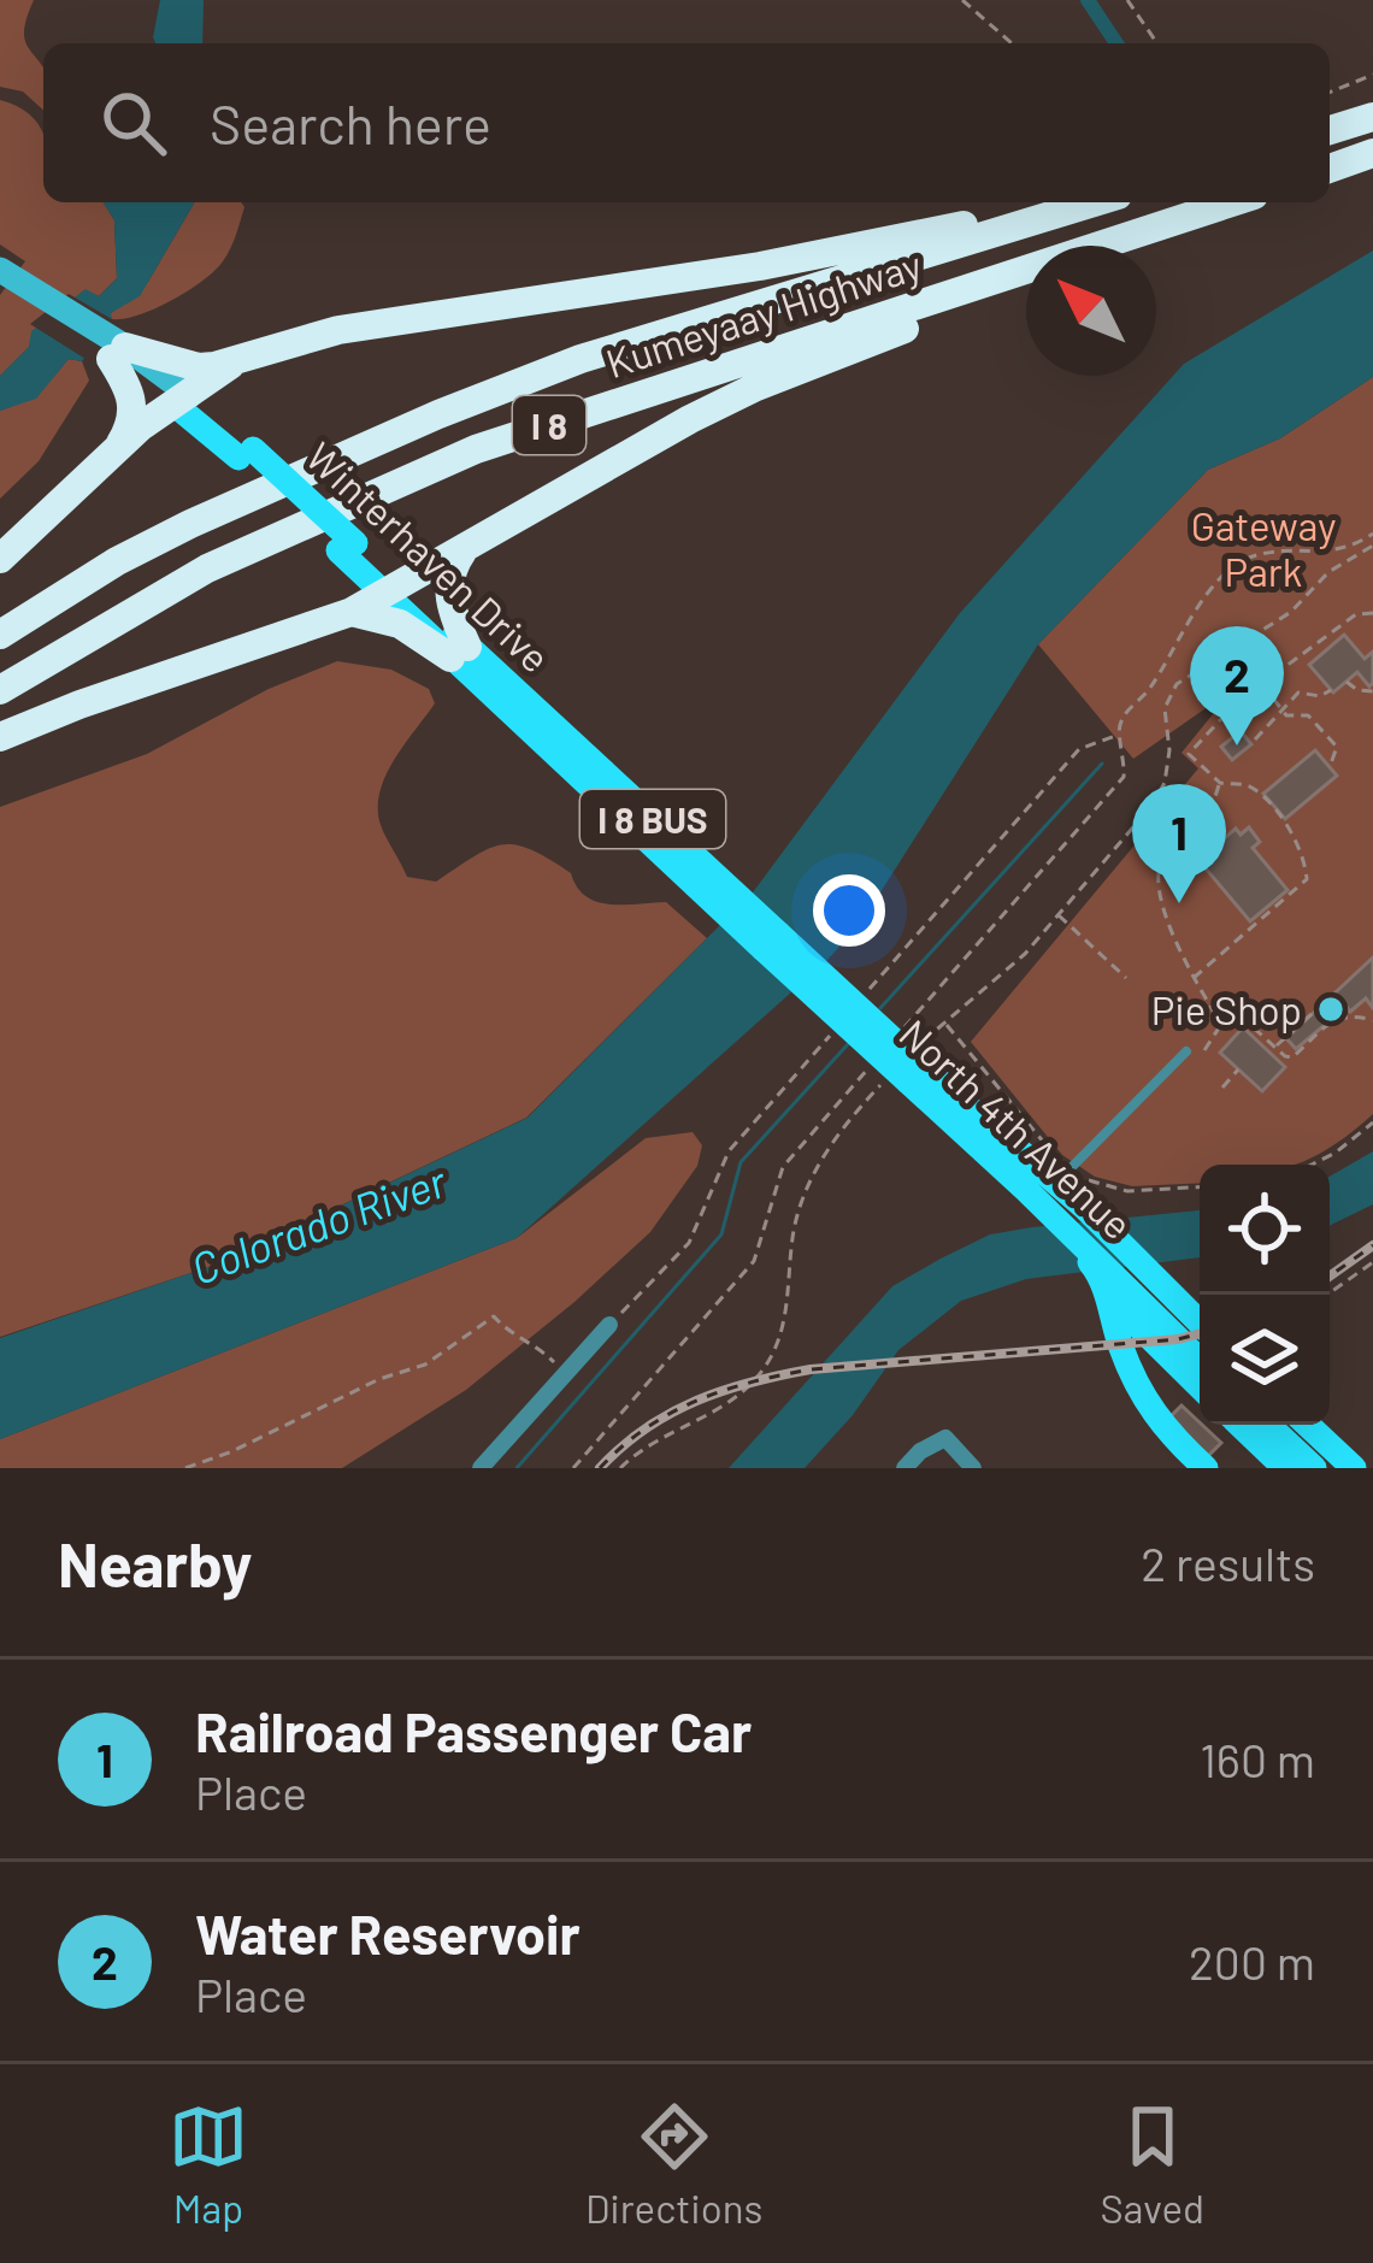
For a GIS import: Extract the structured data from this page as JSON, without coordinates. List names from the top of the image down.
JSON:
{
  "streets": {
    "highway": ["Kumeyaay Highway", "I 8"],
    "main road": ["Winterhaven Drive", "I 8 BUS", "North 4th Avenue"]
  },
  "crossings": [
    ["Winterhaven Drive", "North 4th Avenue"]
  ],
  "water": ["Colorado River"],
  "parks": ["Gateway Park"],
  "places": ["Pie Shop"],
  "north": "top left",
  "page": {
    "search": "Search here",
    "pins": ["2", "1"],
    "heading": ["Nearby", "2 results"],
    "list": [
      {
        "mark": "1",
        "name": "Railroad Passenger Car",
        "note": "Place",
        "value": "160 m"
      },
      {
        "mark": "2",
        "name": "Water Reservoir",
        "note": "Place",
        "value": "200 m"
      }
    ],
    "nav": ["Map", "Directions", "Saved"]
  }
}
